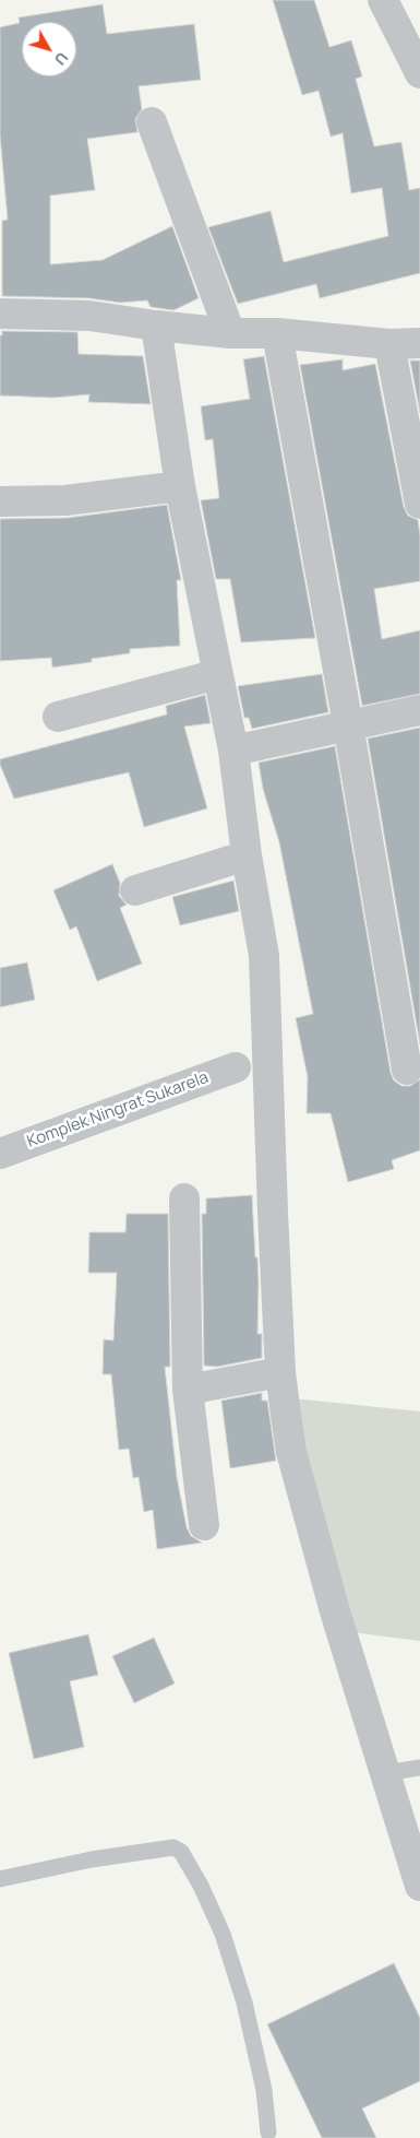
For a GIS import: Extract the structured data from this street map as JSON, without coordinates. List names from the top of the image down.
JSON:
{
  "streets": {
    "street": ["Komplek Ningrat Sukarela"]
  },
  "north": "bottom right"
}
